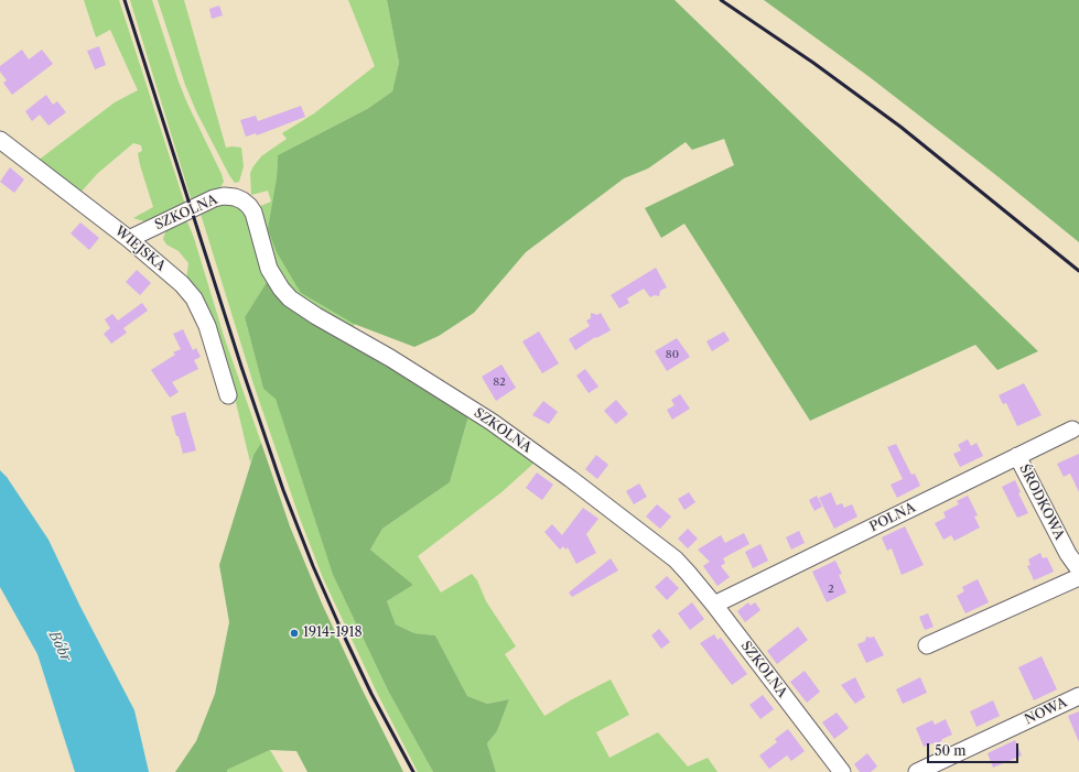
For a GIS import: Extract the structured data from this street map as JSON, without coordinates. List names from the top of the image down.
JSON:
{
  "streets": {
    "street": [
      "SZKOLNA",
      "WIEJSKA",
      "ŚRODKOWA",
      "POLNA",
      "NOWA"
    ]
  },
  "crossings": [
    ["SZKOLNA", "WIEJSKA"],
    ["SZKOLNA", "POLNA"],
    ["ŚRODKOWA", "POLNA"]
  ],
  "water": ["Bóbr"],
  "places": ["1914-1918"],
  "house_numbers": ["80", "82", "2"],
  "scale_bar": "50 m"
}
